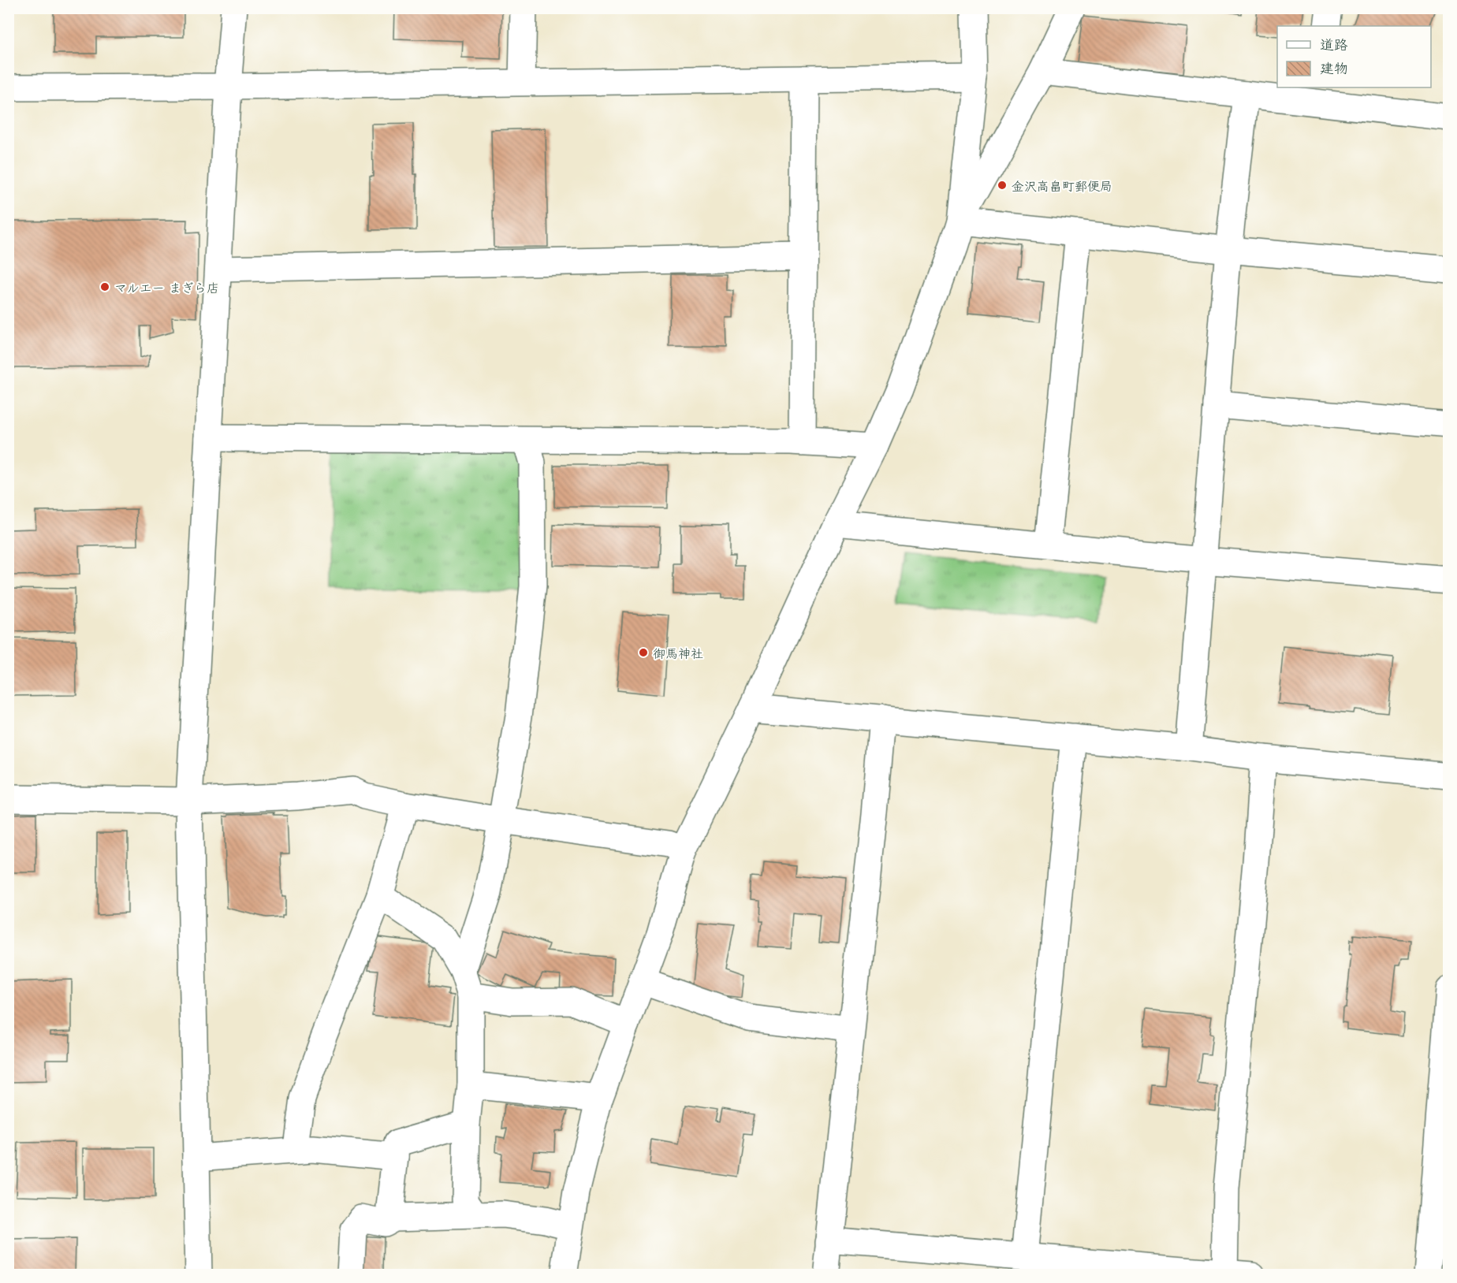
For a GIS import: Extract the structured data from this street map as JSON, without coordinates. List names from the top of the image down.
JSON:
{
  "places": ["金沢高畠町郵便局", "マルエー まぎら店", "御馬神社"],
  "legend": ["道路", "建物"]
}
